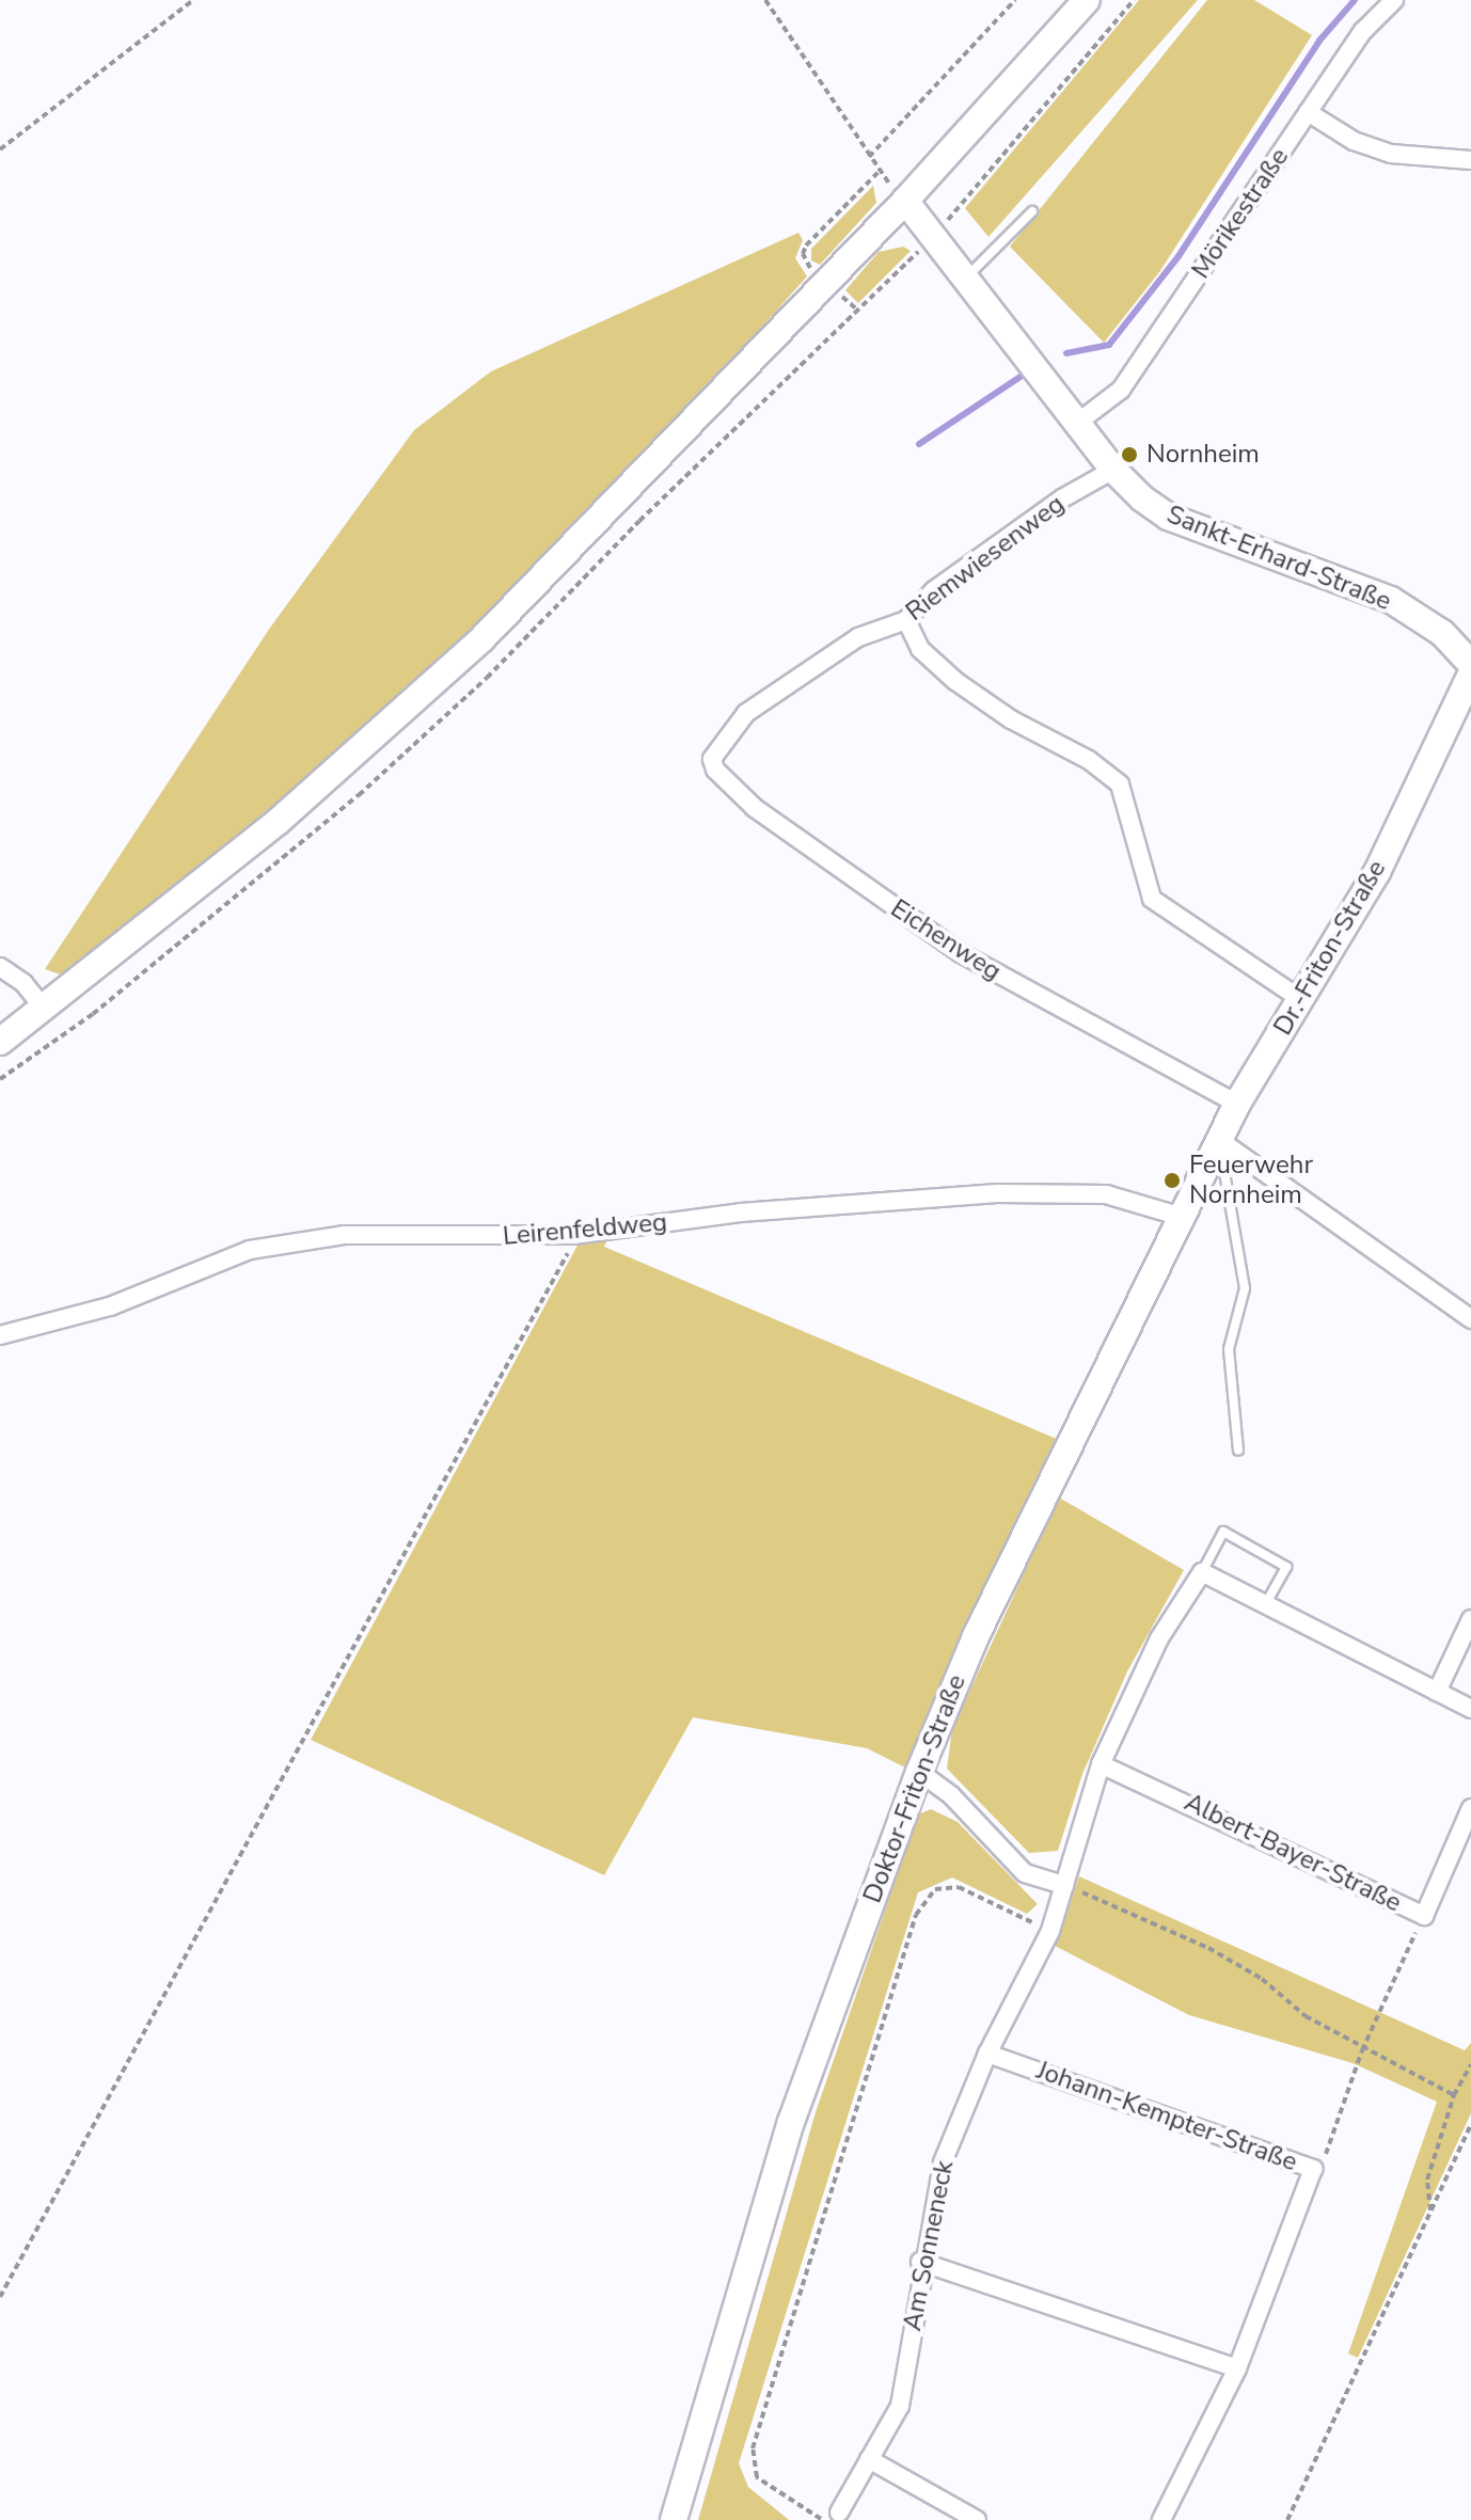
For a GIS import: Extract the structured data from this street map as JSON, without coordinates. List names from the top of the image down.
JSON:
{
  "streets": {
    "street": [
      "Mörikestraße",
      "Riemwiesenweg",
      "Sankt-Erhard-Straße",
      "Eichenweg",
      "Dr.-Friton-Straße",
      "Leirenfeldweg",
      "Doktor-Friton-Straße",
      "Albert-Bayer-Straße",
      "Johann-Kempter-Straße",
      "Am Sonneneck"
    ]
  },
  "crossings": [
    ["Mörikestraße", "Sankt-Erhard-Straße"],
    ["Riemwiesenweg", "Sankt-Erhard-Straße"],
    ["Riemwiesenweg", "Eichenweg"],
    ["Eichenweg", "Dr.-Friton-Straße"],
    ["Dr.-Friton-Straße", "Leirenfeldweg"],
    ["Dr.-Friton-Straße", "Doktor-Friton-Straße"],
    ["Leirenfeldweg", "Doktor-Friton-Straße"],
    ["Albert-Bayer-Straße", "Am Sonneneck"],
    ["Johann-Kempter-Straße", "Am Sonneneck"]
  ],
  "places": ["Nornheim", "Feuerwehr Nornheim"]
}
